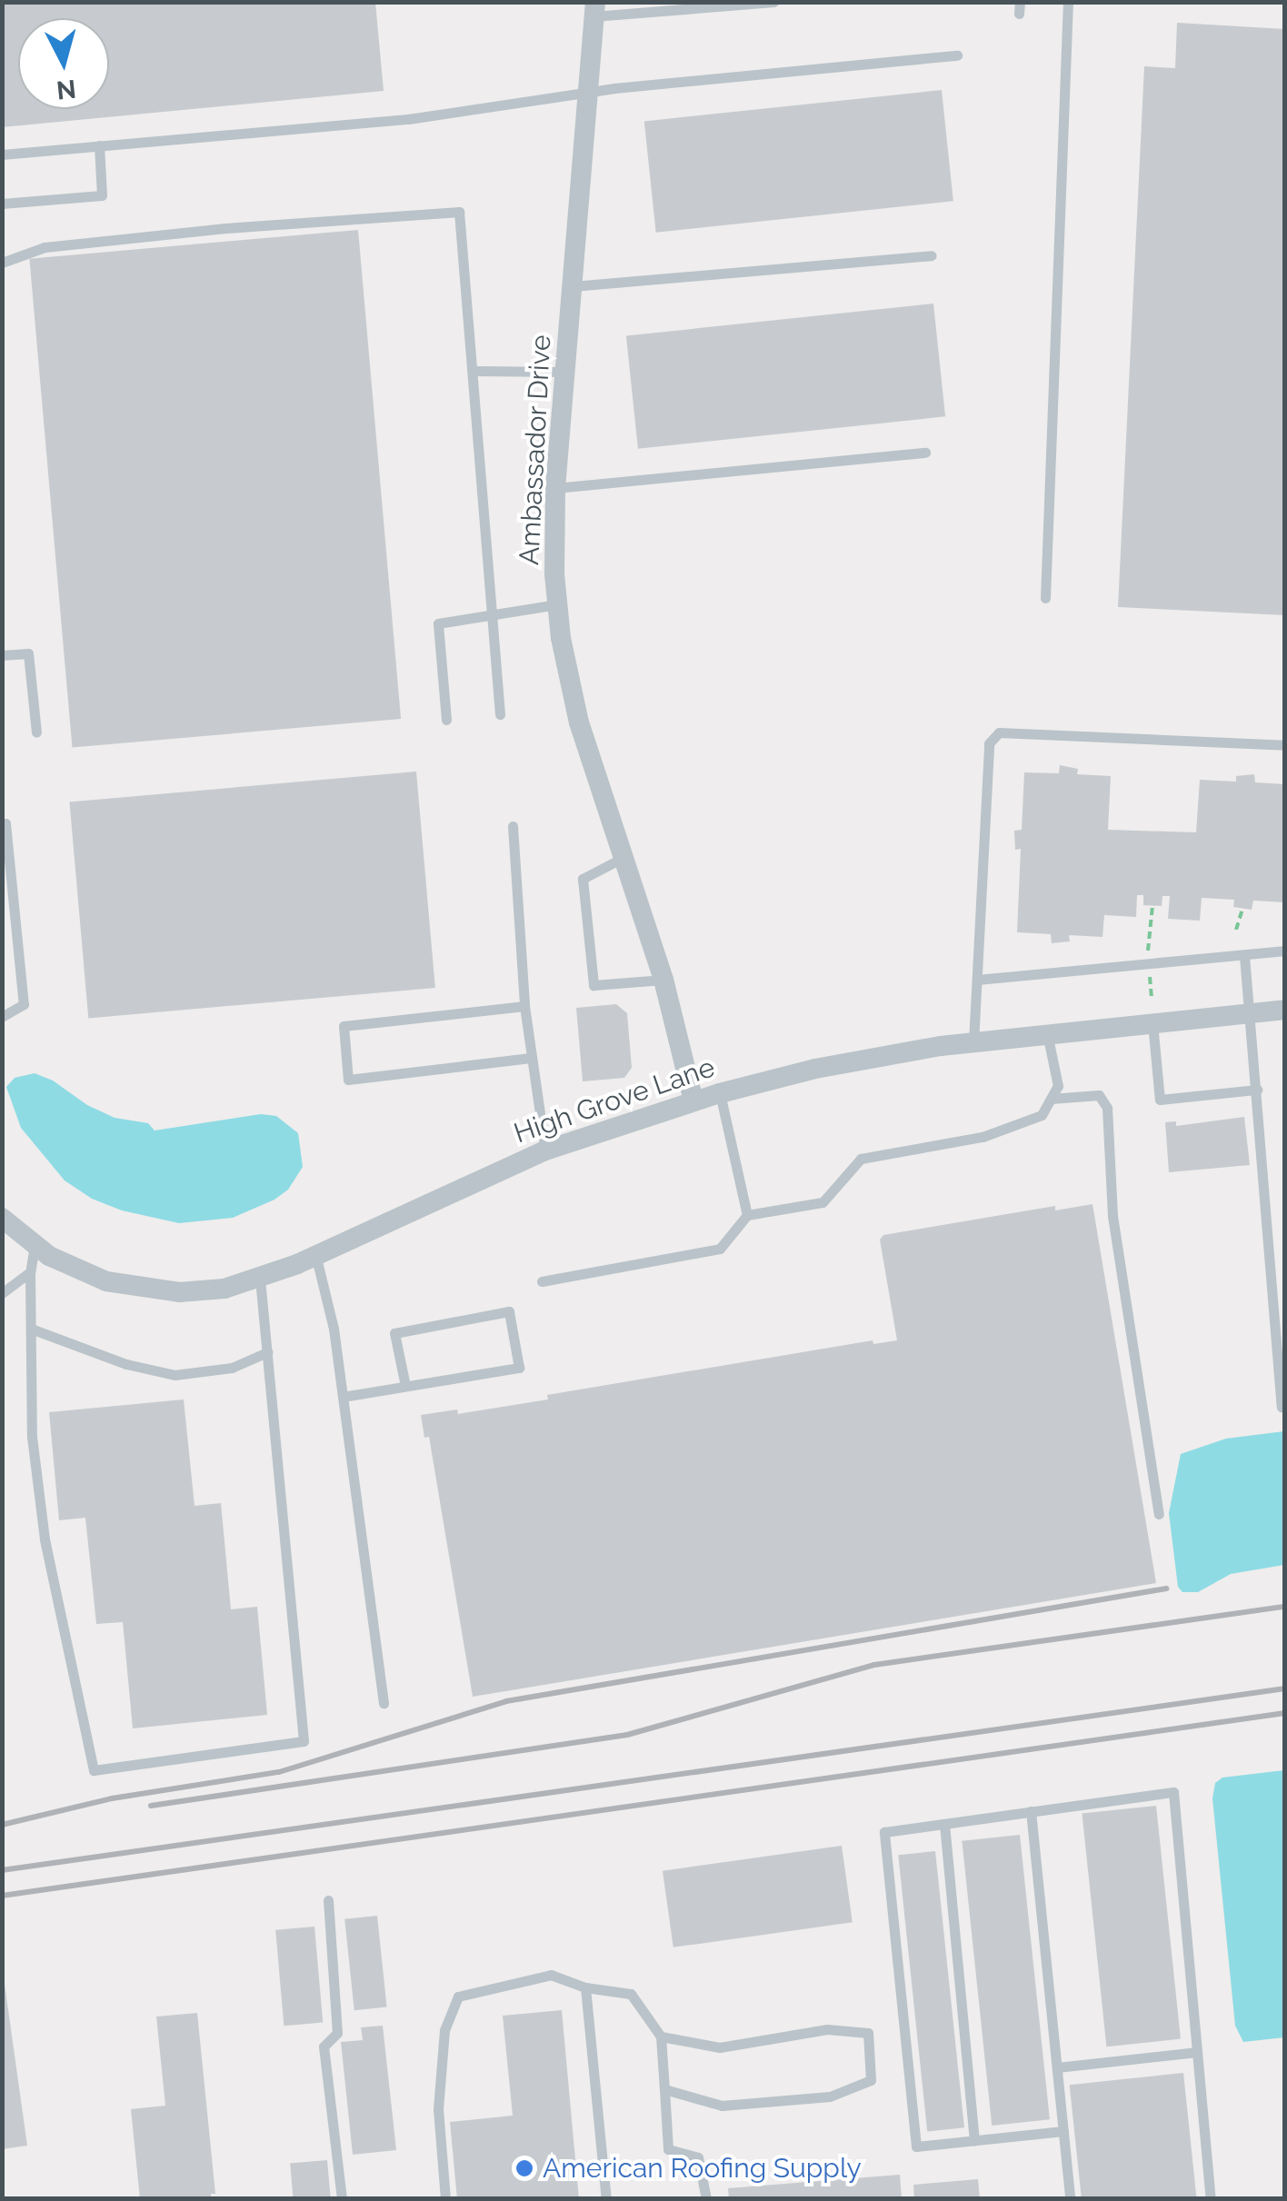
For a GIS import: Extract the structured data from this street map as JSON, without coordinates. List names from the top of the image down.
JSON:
{
  "streets": {
    "street": ["Ambassador Drive", "High Grove Lane"]
  },
  "crossings": [
    ["Ambassador Drive", "High Grove Lane"]
  ],
  "places": ["American Roofing Supply"],
  "north": "bottom"
}
